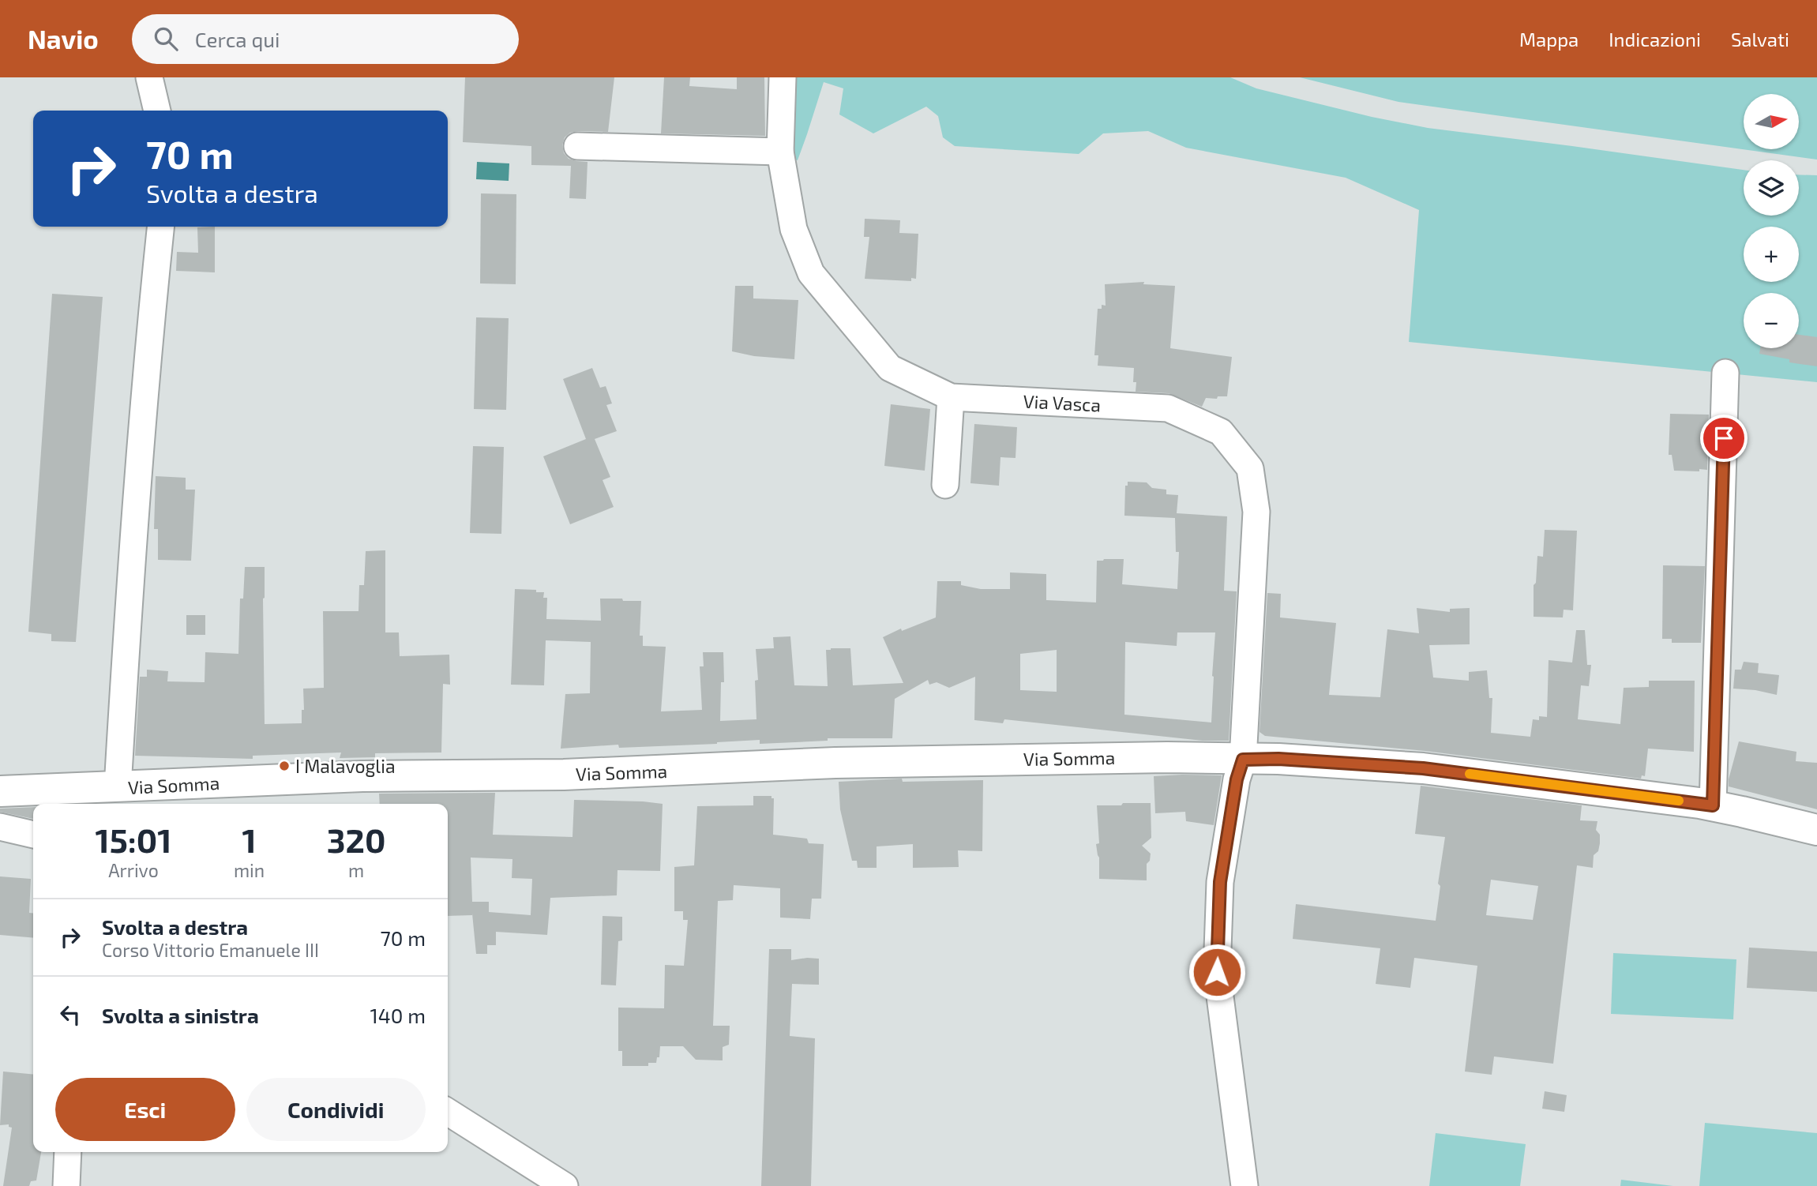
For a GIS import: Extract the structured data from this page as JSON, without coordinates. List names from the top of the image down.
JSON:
{
  "streets": {
    "street": ["Via Vasca", "Via Somma"]
  },
  "crossings": [
    ["Via Vasca", "Via Somma"]
  ],
  "places": ["I Malavoglia"],
  "north": "right",
  "page": {
    "header": "Navio",
    "search": "Cerca qui",
    "nav": ["Mappa", "Indicazioni", "Salvati"],
    "map_buttons": ["+", "−"],
    "turn": ["70 m", "Svolta a destra"],
    "eta": [
      "15:01",
      "Arrivo",
      "1",
      "min",
      "320",
      "m"
    ],
    "list": [
      {
        "name": "Svolta a destra",
        "note": "Corso Vittorio Emanuele III",
        "value": "70 m"
      },
      {
        "name": "Svolta a sinistra",
        "value": "140 m"
      }
    ],
    "buttons": ["Esci", "Condividi"]
  }
}
